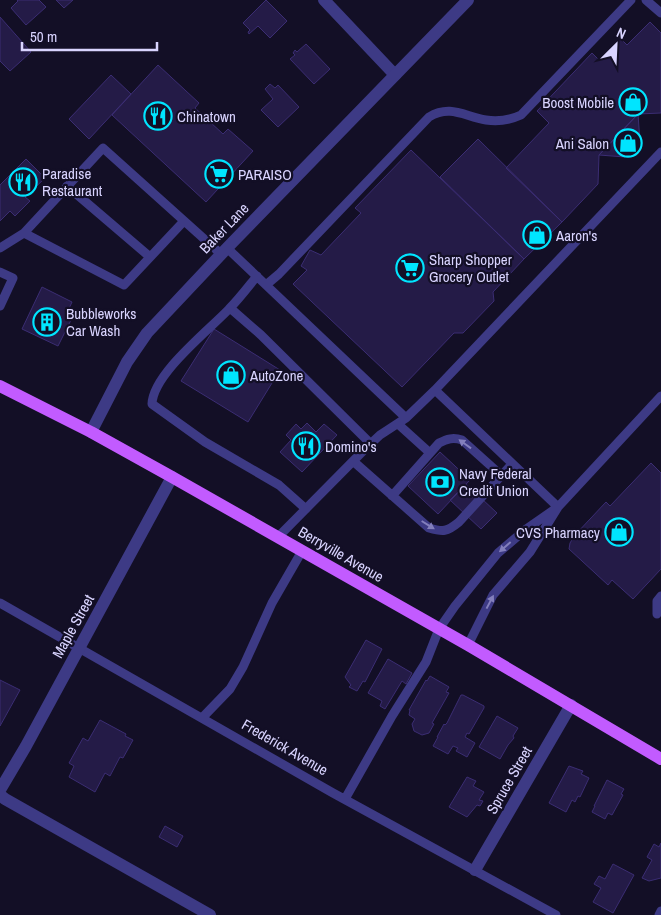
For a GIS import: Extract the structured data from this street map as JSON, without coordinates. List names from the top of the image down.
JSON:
{
  "streets": {
    "main road": ["Berryville Avenue"],
    "street": ["Baker Lane", "Maple Street", "Spruce Street"],
    "lane": ["Frederick Avenue"]
  },
  "crossings": [
    ["Baker Lane", "Berryville Avenue"],
    ["Berryville Avenue", "Maple Street"],
    ["Berryville Avenue", "Spruce Street"],
    ["Maple Street", "Frederick Avenue"],
    ["Frederick Avenue", "Spruce Street"]
  ],
  "places": {
    "shop": [
      "Boost Mobile",
      "Ani Salon",
      "Aaron's",
      "AutoZone",
      "CVS Pharmacy"
    ],
    "restaurant": ["Chinatown", "Paradise Restaurant", "Domino's"],
    "supermarket": ["PARAISO", "Sharp Shopper Grocery Outlet"],
    "building": ["Bubbleworks Car Wash"],
    "bank": ["Navy Federal Credit Union"]
  },
  "scale_bar": "50 m",
  "north": "top right"
}
